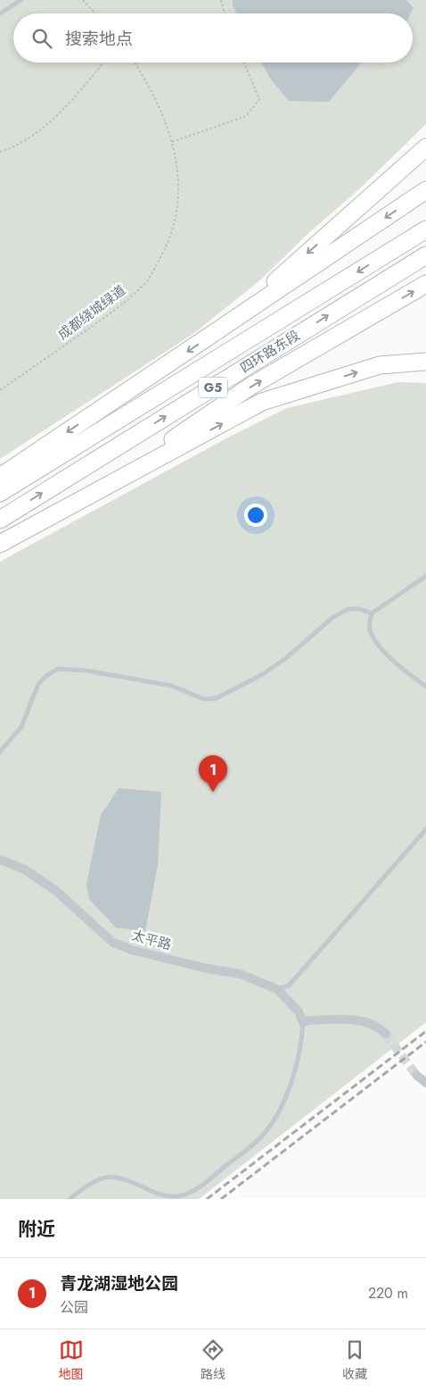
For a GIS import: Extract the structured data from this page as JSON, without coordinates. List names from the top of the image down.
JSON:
{
  "streets": {
    "highway": ["四环路东段", "G5"],
    "street": ["太平路"],
    "path": ["成都绕城绿道"]
  },
  "page": {
    "search": "搜索地点",
    "pins": "1",
    "heading": "附近",
    "list": [
      {
        "mark": "1",
        "name": "青龙湖湿地公园",
        "note": "公园",
        "value": "220 m"
      }
    ],
    "nav": ["地图", "路线", "收藏"]
  }
}
